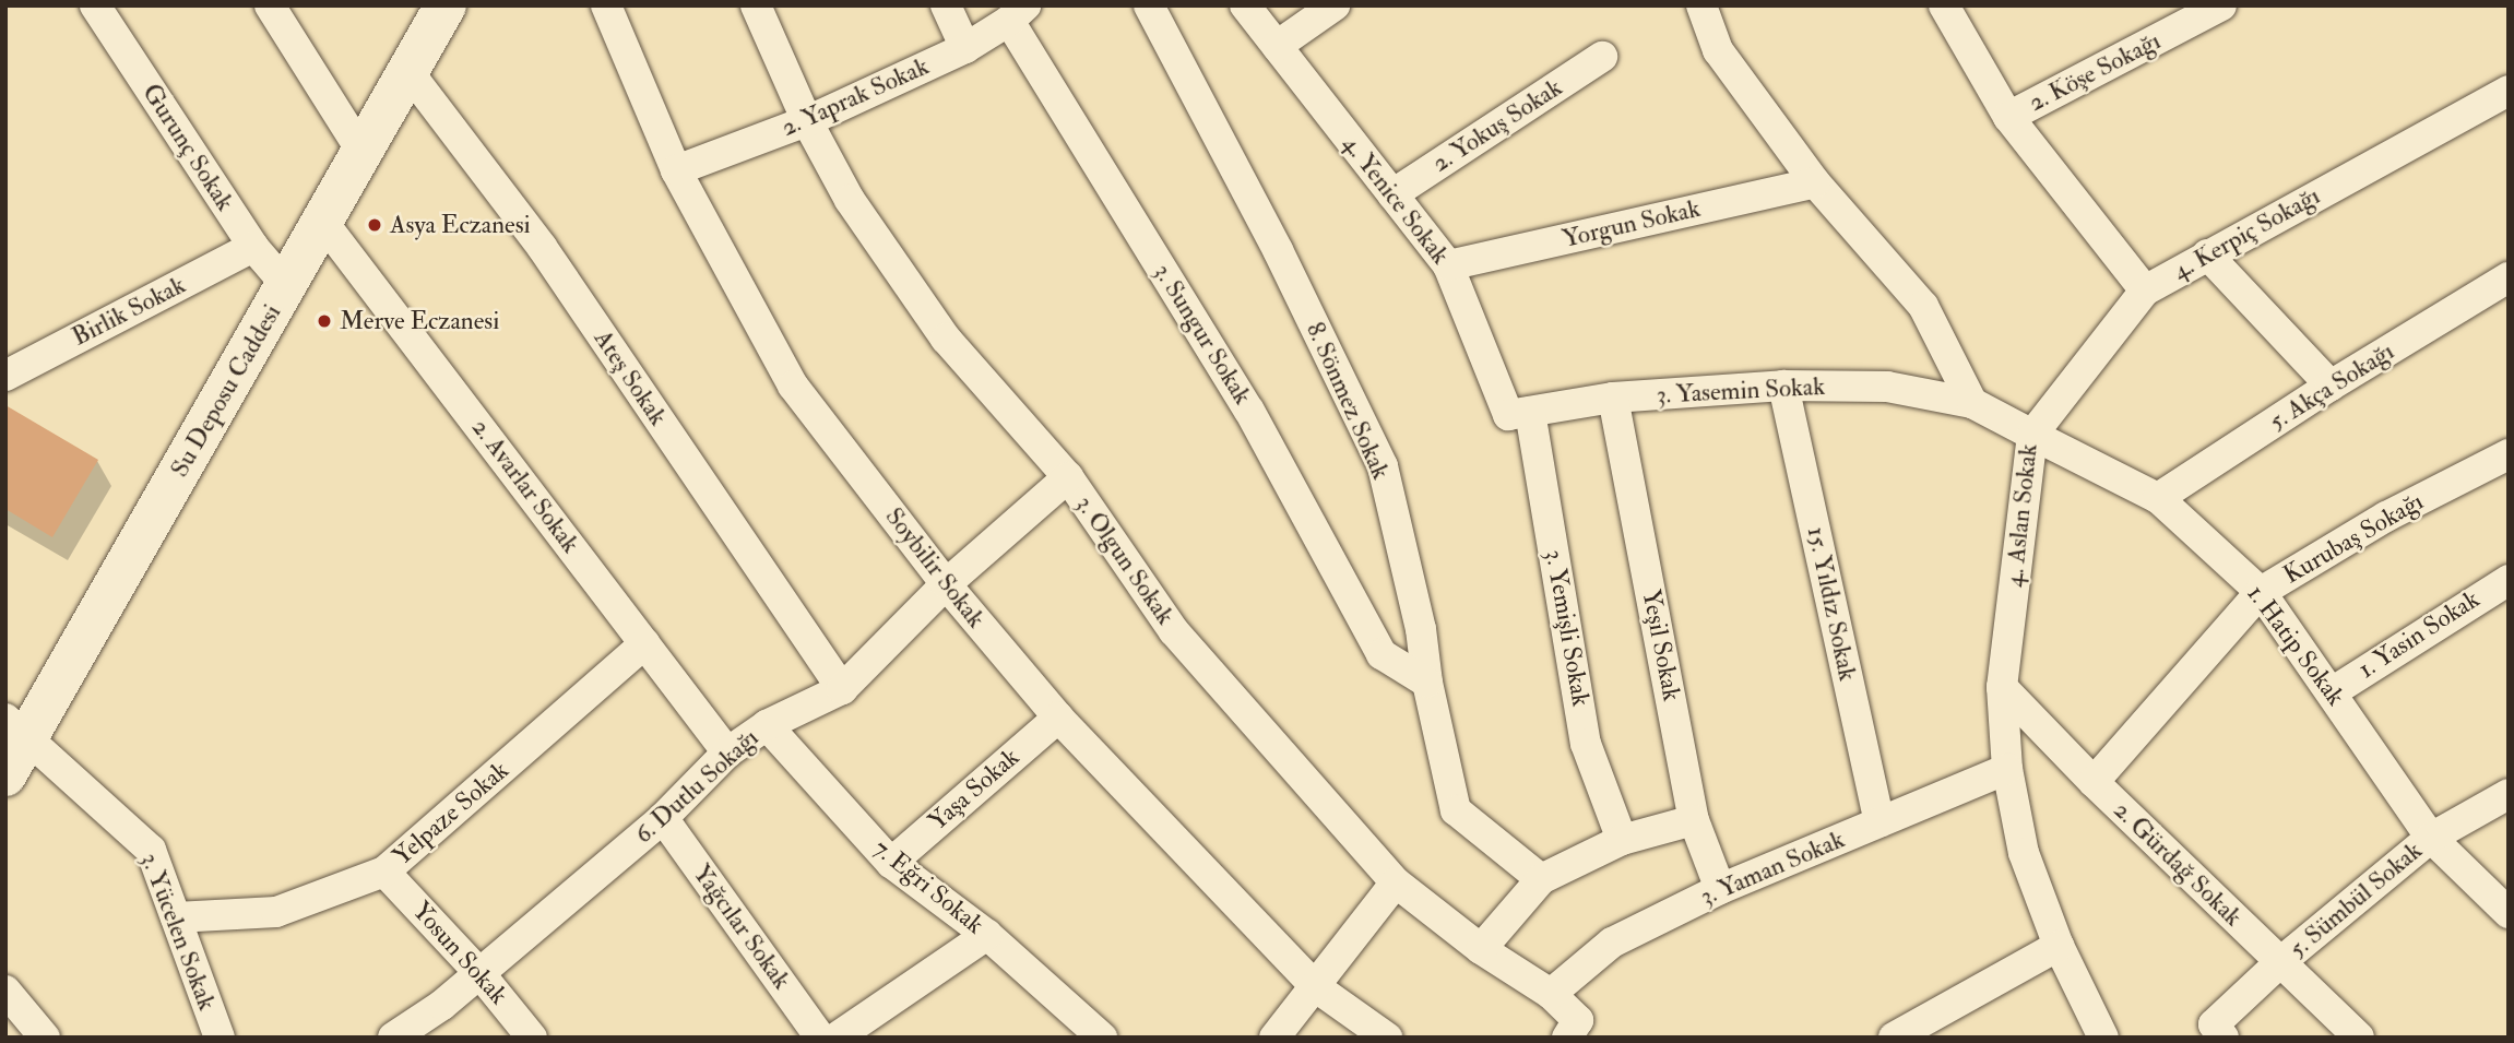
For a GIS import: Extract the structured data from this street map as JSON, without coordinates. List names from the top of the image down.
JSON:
{
  "streets": {
    "main road": ["Su Deposu Caddesi"],
    "street": [
      "2. Köşe Sokağı",
      "2. Yaprak Sokak",
      "2. Yokuş Sokak",
      "Gurunç Sokak",
      "4. Yenice Sokak",
      "Yorgun Sokak",
      "4. Kerpiç Sokağı",
      "Birlik Sokak",
      "3. Sungur Sokak",
      "Ateş Sokak",
      "5. Akça Sokağı",
      "3. Yasemin Sokak",
      "8. Sönmez Sokak",
      "2. Avarlar Sokak",
      "4. Aslan Sokak",
      "Kurubaş Sokağı",
      "3. Olgun Sokak",
      "Soybilir Sokak",
      "15. Yıldız Sokak",
      "3. Yemişli Sokak",
      "1. Yasin Sokak",
      "Yeşil Sokak",
      "1. Hatip Sokak",
      "6. Dutlu Sokağı",
      "Yaşa Sokak",
      "Yelpaze Sokak",
      "2. Gürdağ Sokak",
      "3. Yaman Sokak",
      "7. Eğri Sokak",
      "5. Sümbül Sokak",
      "Yağcılar Sokak",
      "3. Yücelen Sokak",
      "Yosun Sokak"
    ]
  },
  "crossings": [
    ["2. Yaprak Sokak", "3. Sungur Sokak"],
    ["2. Yaprak Sokak", "3. Olgun Sokak"],
    ["2. Yaprak Sokak", "Soybilir Sokak"],
    ["2. Yokuş Sokak", "4. Yenice Sokak"],
    ["Gurunç Sokak", "Birlik Sokak"],
    ["Gurunç Sokak", "Su Deposu Caddesi"],
    ["4. Yenice Sokak", "Yorgun Sokak"],
    ["4. Yenice Sokak", "3. Yasemin Sokak"],
    ["4. Yenice Sokak", "3. Yemişli Sokak"],
    ["4. Kerpiç Sokağı", "4. Aslan Sokak"],
    ["4. Kerpiç Sokağı", "1. Hatip Sokak"],
    ["3. Sungur Sokak", "8. Sönmez Sokak"],
    ["Ateş Sokak", "Su Deposu Caddesi"],
    ["Ateş Sokak", "6. Dutlu Sokağı"],
    ["5. Akça Sokağı", "1. Hatip Sokak"],
    ["Su Deposu Caddesi", "2. Avarlar Sokak"],
    ["Su Deposu Caddesi", "3. Yücelen Sokak"],
    ["3. Yasemin Sokak", "4. Aslan Sokak"],
    ["3. Yasemin Sokak", "15. Yıldız Sokak"],
    ["3. Yasemin Sokak", "3. Yemişli Sokak"],
    ["3. Yasemin Sokak", "Yeşil Sokak"],
    ["2. Avarlar Sokak", "6. Dutlu Sokağı"],
    ["2. Avarlar Sokak", "Yelpaze Sokak"],
    ["4. Aslan Sokak", "1. Hatip Sokak"],
    ["4. Aslan Sokak", "2. Gürdağ Sokak"],
    ["4. Aslan Sokak", "3. Yaman Sokak"],
    ["Kurubaş Sokağı", "1. Hatip Sokak"],
    ["Kurubaş Sokağı", "2. Gürdağ Sokak"],
    ["3. Olgun Sokak", "6. Dutlu Sokağı"],
    ["3. Olgun Sokak", "3. Yaman Sokak"],
    ["Soybilir Sokak", "6. Dutlu Sokağı"],
    ["Soybilir Sokak", "Yaşa Sokak"],
    ["15. Yıldız Sokak", "3. Yaman Sokak"],
    ["1. Yasin Sokak", "1. Hatip Sokak"],
    ["Yeşil Sokak", "3. Yaman Sokak"],
    ["1. Hatip Sokak", "5. Sümbül Sokak"],
    ["6. Dutlu Sokağı", "7. Eğri Sokak"],
    ["6. Dutlu Sokağı", "Yağcılar Sokak"],
    ["6. Dutlu Sokağı", "Yosun Sokak"],
    ["Yaşa Sokak", "7. Eğri Sokak"],
    ["Yelpaze Sokak", "3. Yücelen Sokak"],
    ["Yelpaze Sokak", "Yosun Sokak"],
    ["2. Gürdağ Sokak", "5. Sümbül Sokak"]
  ],
  "places": ["Asya Eczanesi", "Merve Eczanesi"]
}
